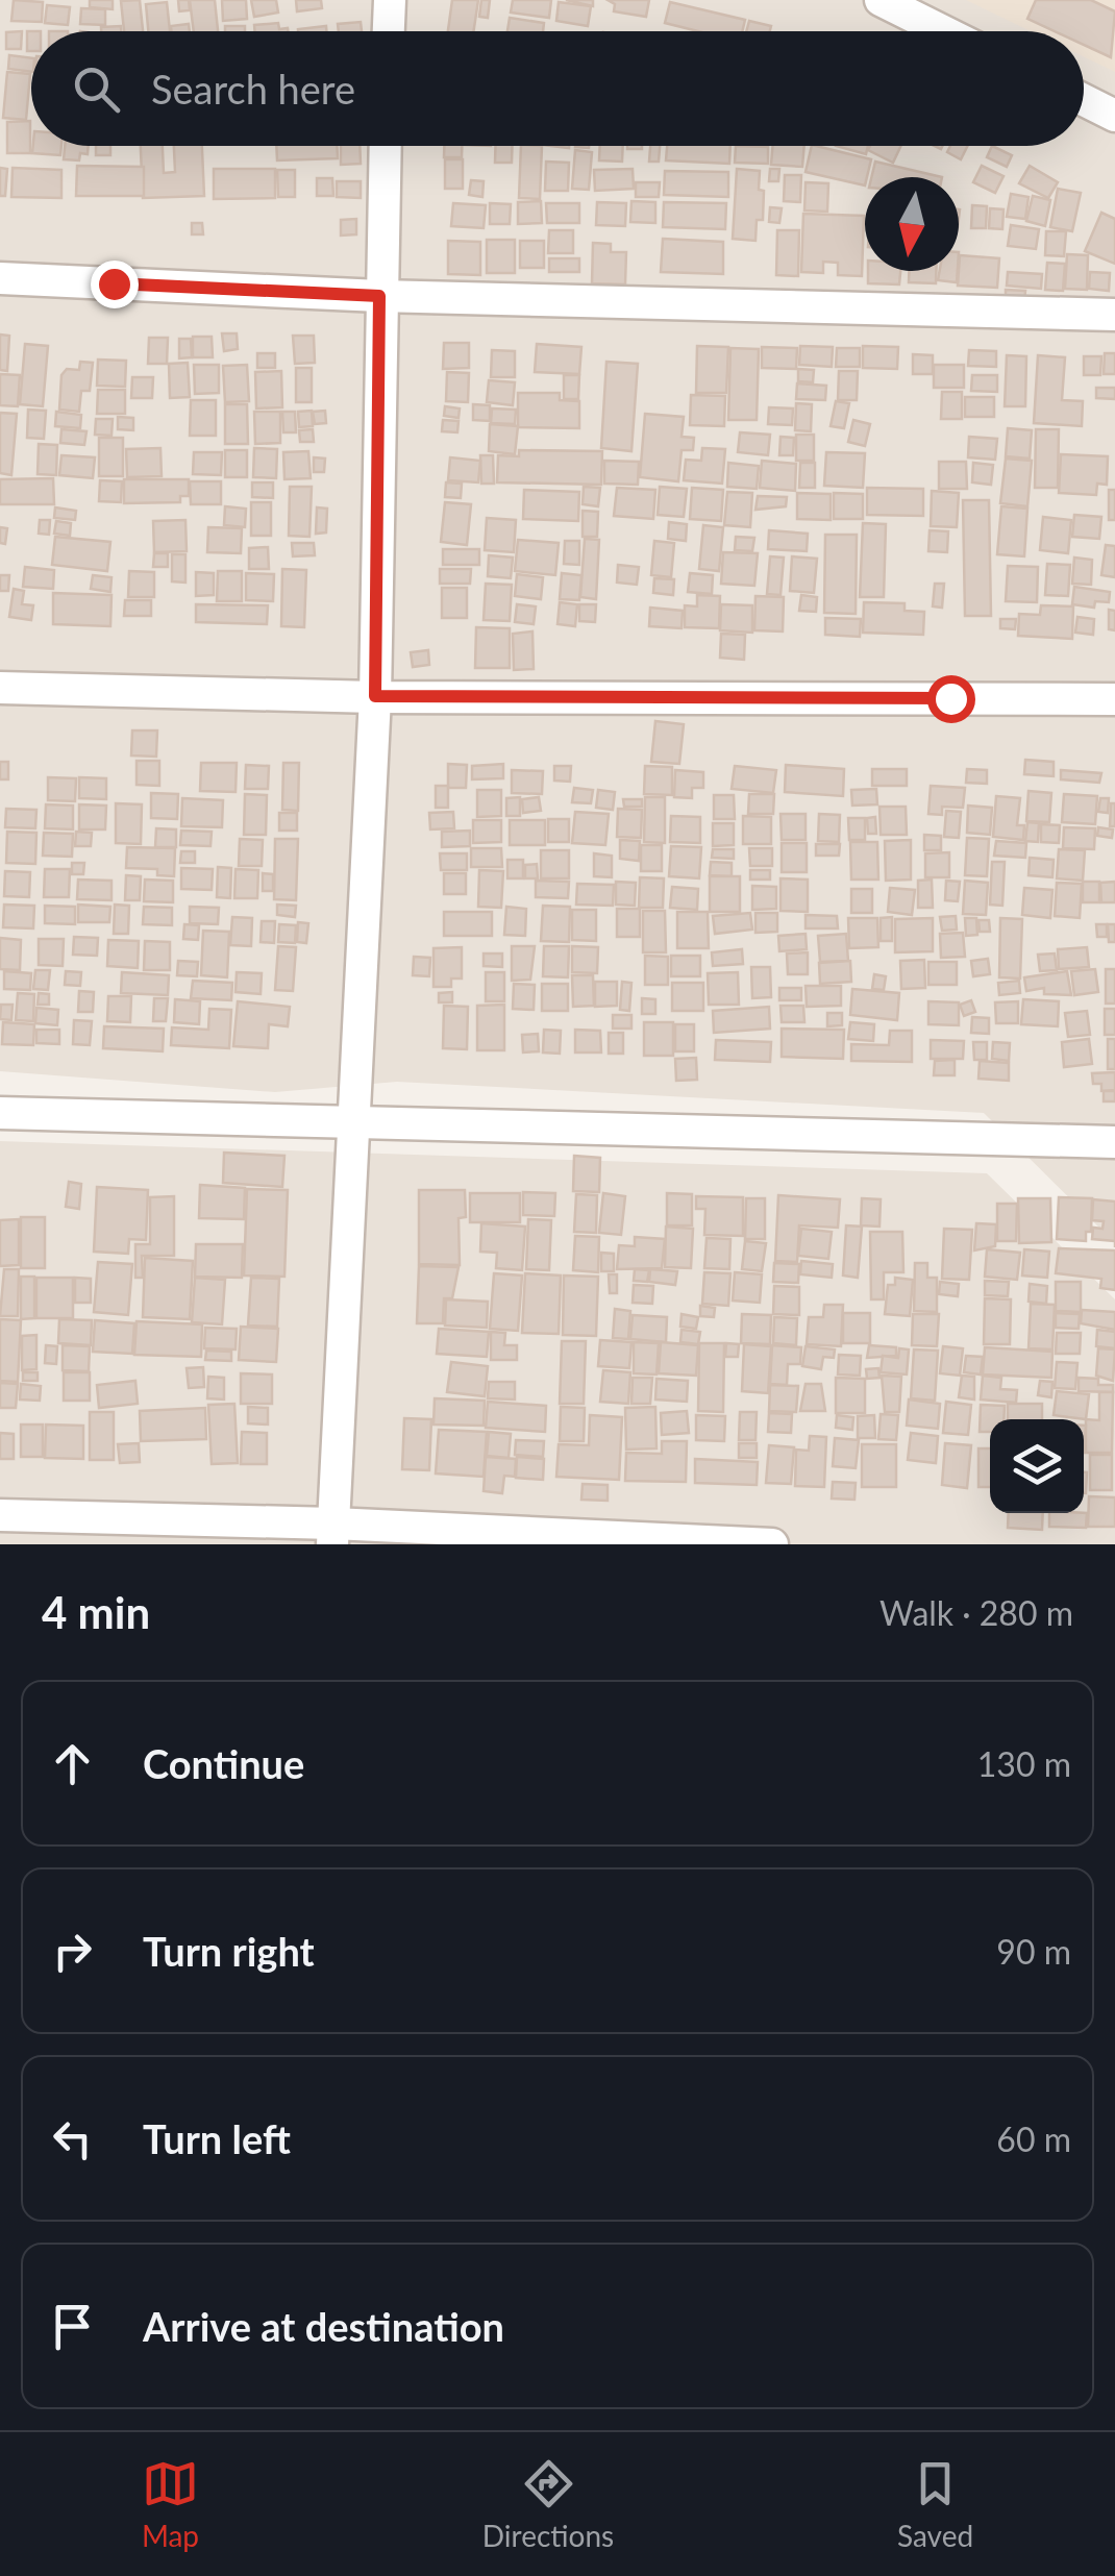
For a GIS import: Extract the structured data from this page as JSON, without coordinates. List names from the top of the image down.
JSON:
{
  "north": "bottom",
  "page": {
    "search": "Search here",
    "heading": ["4 min", "Walk · 280 m"],
    "list": [
      ["Continue", "130 m"],
      ["Turn right", "90 m"],
      ["Turn left", "60 m"],
      "Arrive at destination"
    ],
    "nav": ["Map", "Directions", "Saved"]
  }
}
